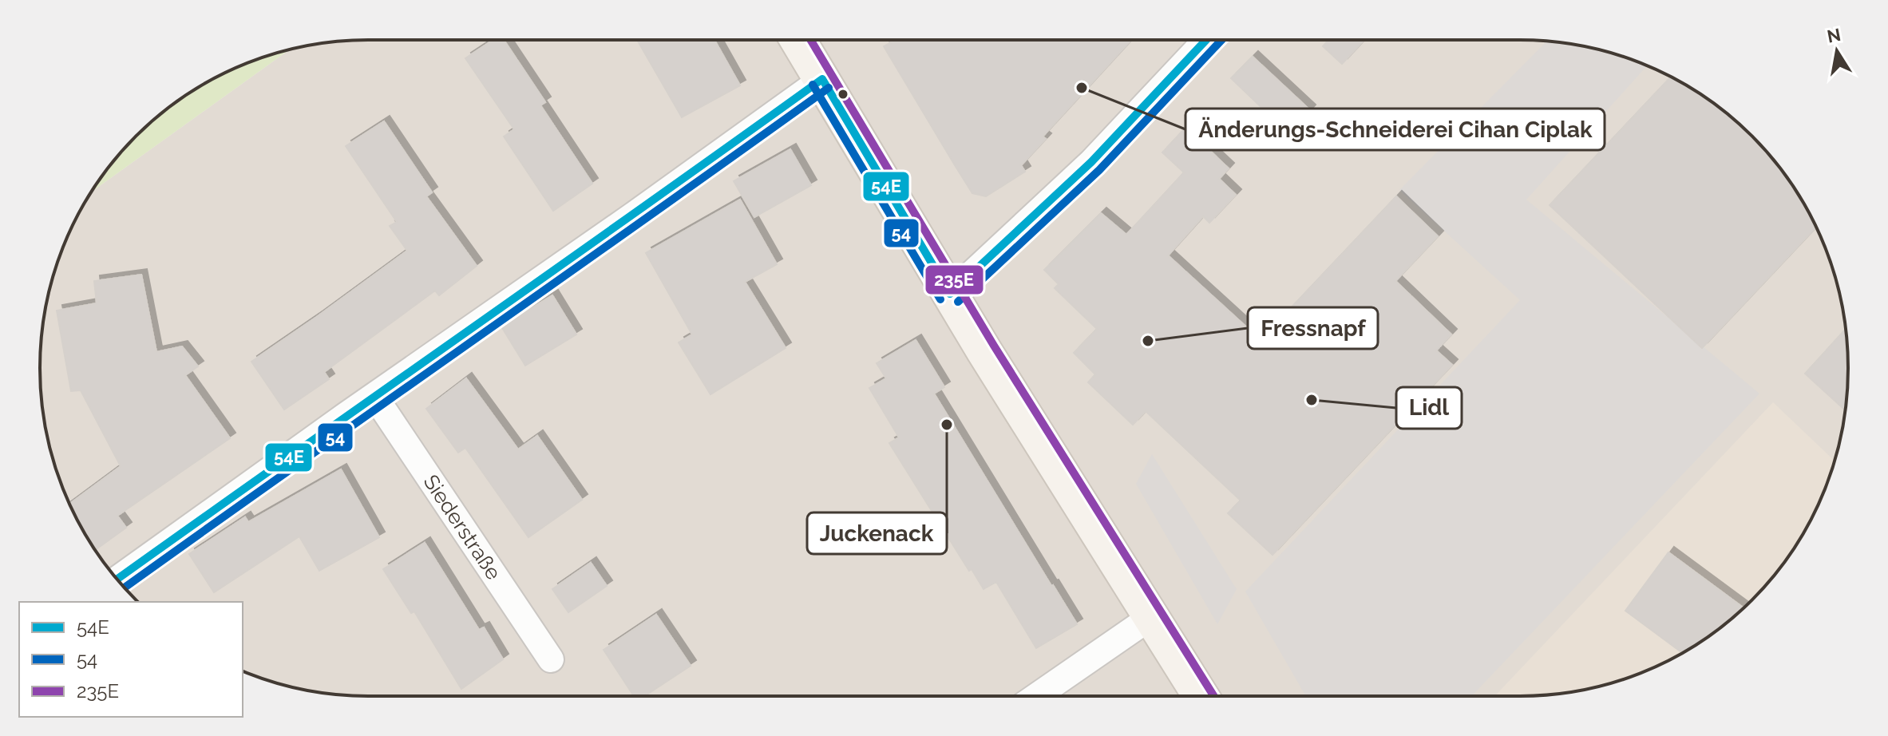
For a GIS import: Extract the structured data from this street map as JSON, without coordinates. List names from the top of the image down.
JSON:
{
  "streets": {
    "street": ["Siederstraße"]
  },
  "places": [
    "Änderungs-Schneiderei Cihan Ciplak",
    "Fressnapf",
    "Lidl",
    "Juckenack"
  ],
  "lines": ["transit line 54E", "transit line 54", "transit line 235E"],
  "legend": ["54E", "54", "235E"],
  "north": "top"
}
